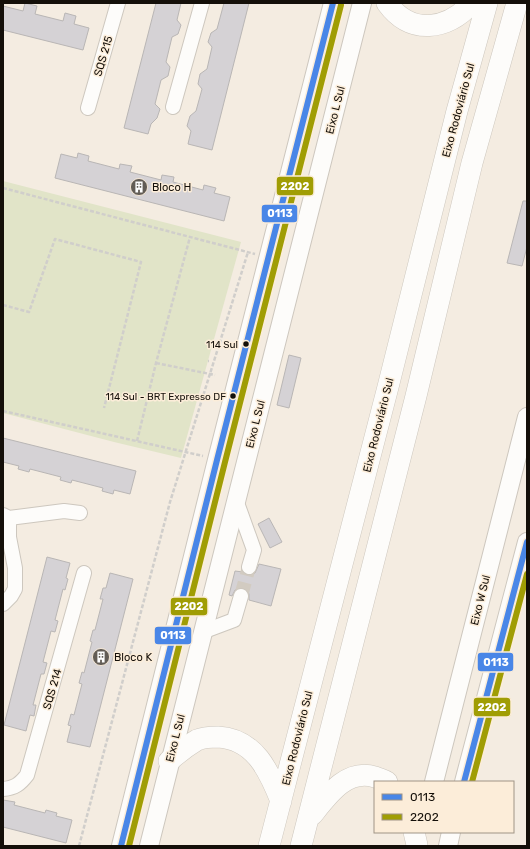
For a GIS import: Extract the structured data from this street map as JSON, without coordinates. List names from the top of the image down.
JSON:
{
  "streets": {
    "highway": ["Eixo Rodoviário Sul"],
    "main road": ["Eixo L Sul", "Eixo W Sul"],
    "street": ["SQS 215", "SQS 214"]
  },
  "places": {
    "building": ["Bloco H", "Bloco K"],
    "other": ["114 Sul", "114 Sul - BRT Expresso DF"]
  },
  "lines": ["transit line 0113", "transit line 2202"],
  "legend": ["0113", "2202"]
}
